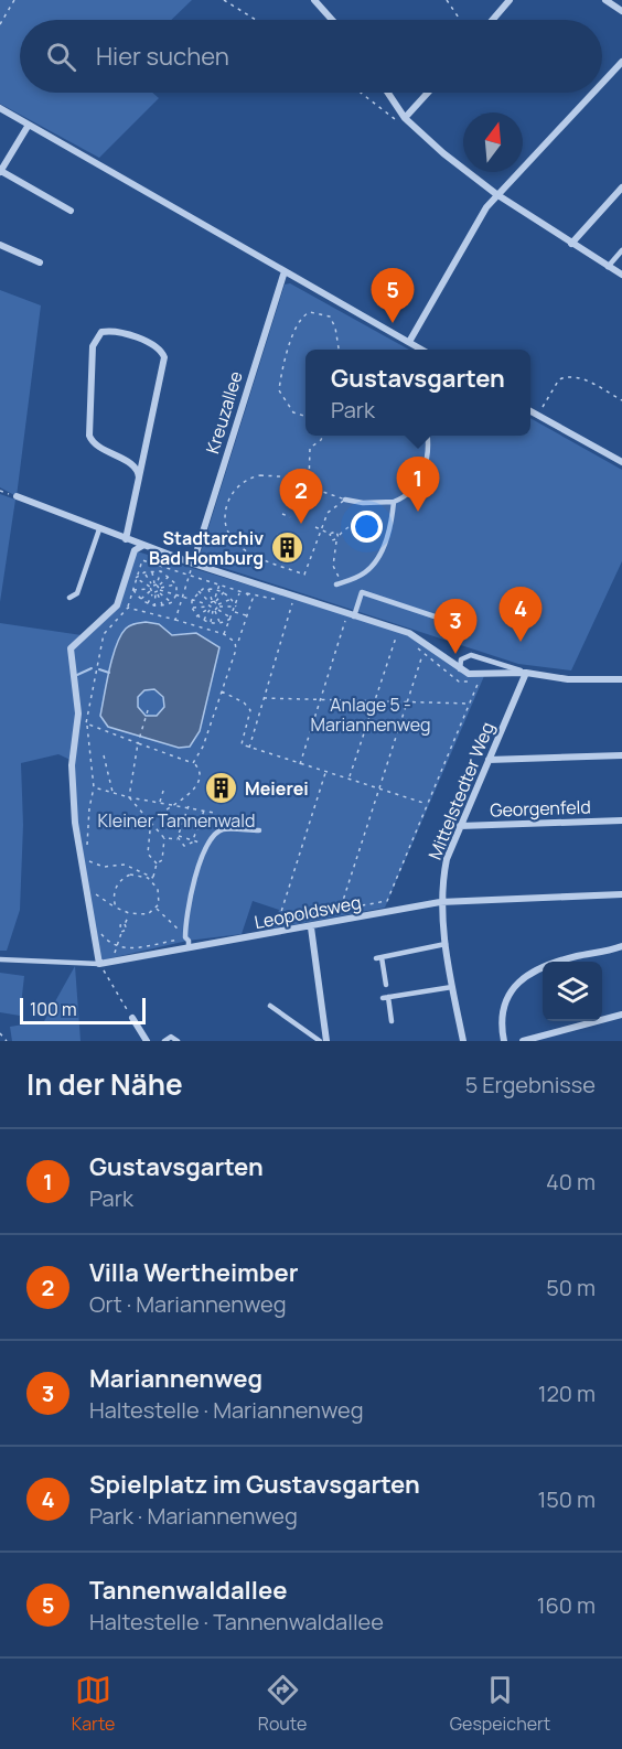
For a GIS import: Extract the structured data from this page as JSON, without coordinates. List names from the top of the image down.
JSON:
{
  "streets": {
    "street": [
      "Kreuzallee",
      "Mittelstedter Weg",
      "Georgenfeld",
      "Leopoldsweg"
    ]
  },
  "crossings": [
    ["Mittelstedter Weg", "Georgenfeld"],
    ["Mittelstedter Weg", "Leopoldsweg"]
  ],
  "parks": ["Anlage 5 - Mariannenweg", "Kleiner Tannenwald"],
  "places": {
    "building": ["Stadtarchiv Bad Homburg", "Meierei"]
  },
  "scale_bar": "100 m",
  "north": "top",
  "page": {
    "search": "Hier suchen",
    "pins": [
      "5",
      "1",
      "2",
      "4",
      "3"
    ],
    "popup": ["Gustavsgarten", "Park"],
    "scale": "100 m",
    "heading": ["In der Nähe", "5 Ergebnisse"],
    "list": [
      {
        "mark": "1",
        "name": "Gustavsgarten",
        "note": "Park",
        "value": "40 m"
      },
      {
        "mark": "2",
        "name": "Villa Wertheimber",
        "note": "Ort · Mariannenweg",
        "value": "50 m"
      },
      {
        "mark": "3",
        "name": "Mariannenweg",
        "note": "Haltestelle · Mariannenweg",
        "value": "120 m"
      },
      {
        "mark": "4",
        "name": "Spielplatz im Gustavsgarten",
        "note": "Park · Mariannenweg",
        "value": "150 m"
      },
      {
        "mark": "5",
        "name": "Tannenwaldallee",
        "note": "Haltestelle · Tannenwaldallee",
        "value": "160 m"
      }
    ],
    "nav": ["Karte", "Route", "Gespeichert"]
  }
}
